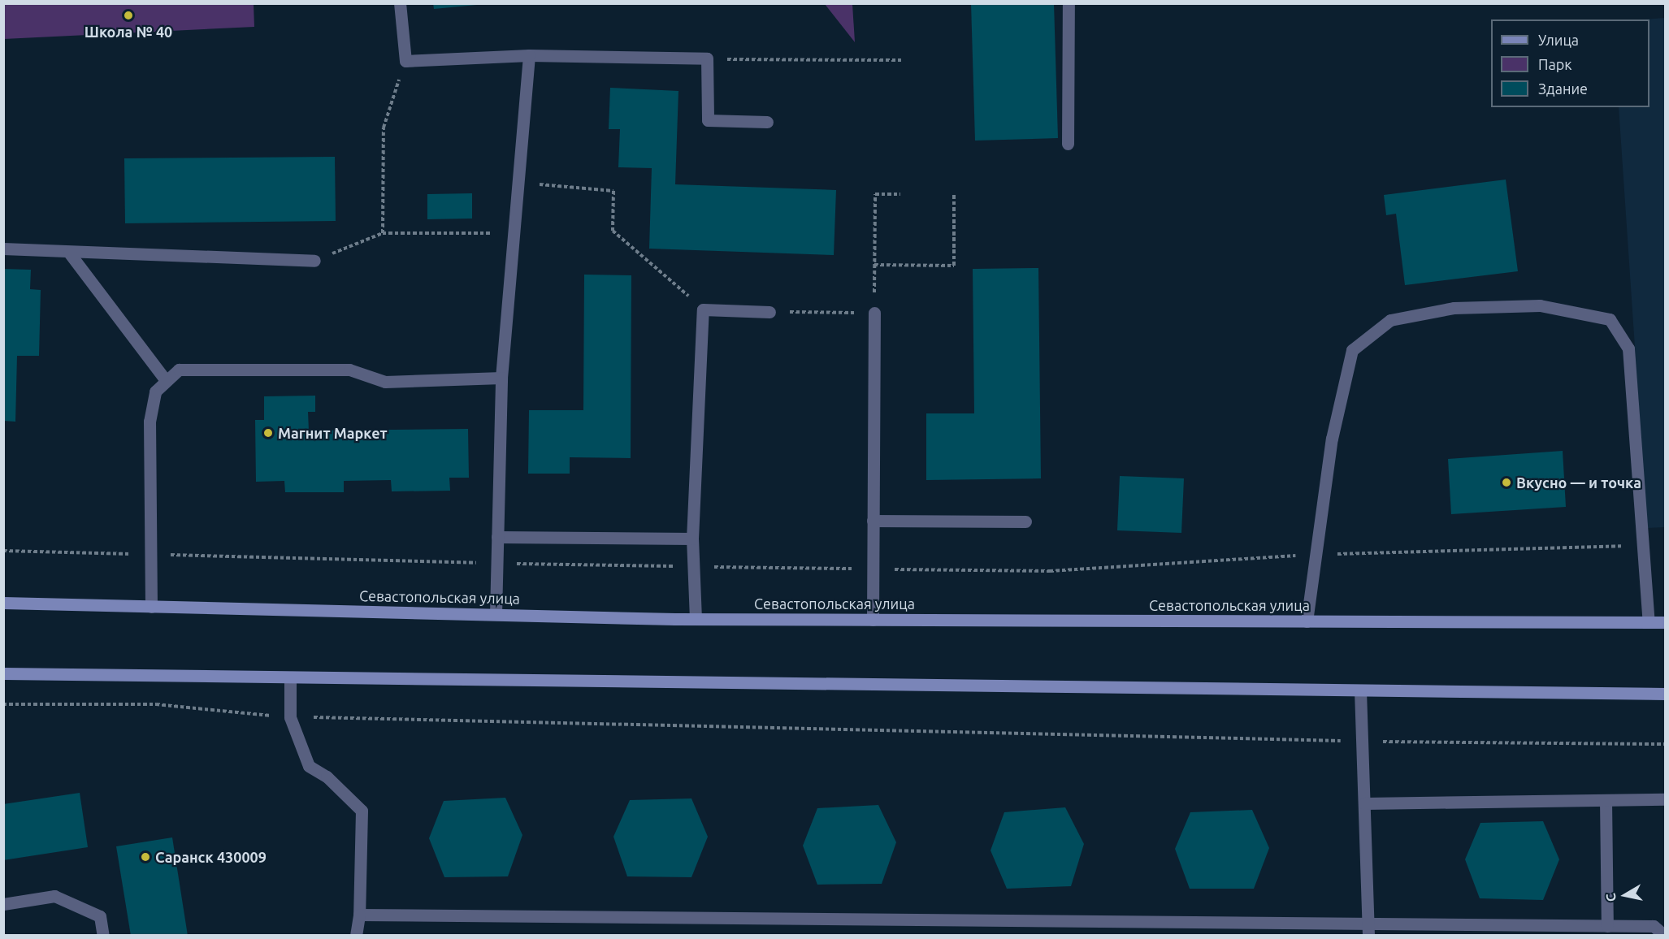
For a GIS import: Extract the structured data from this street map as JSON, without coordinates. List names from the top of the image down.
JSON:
{
  "streets": {
    "main road": ["Севастопольская улица"]
  },
  "places": [
    "Школа № 40",
    "Магнит Маркет",
    "Вкусно — и точка",
    "Саранск 430009"
  ],
  "legend": ["Улица", "Парк", "Здание"],
  "north": "left"
}
